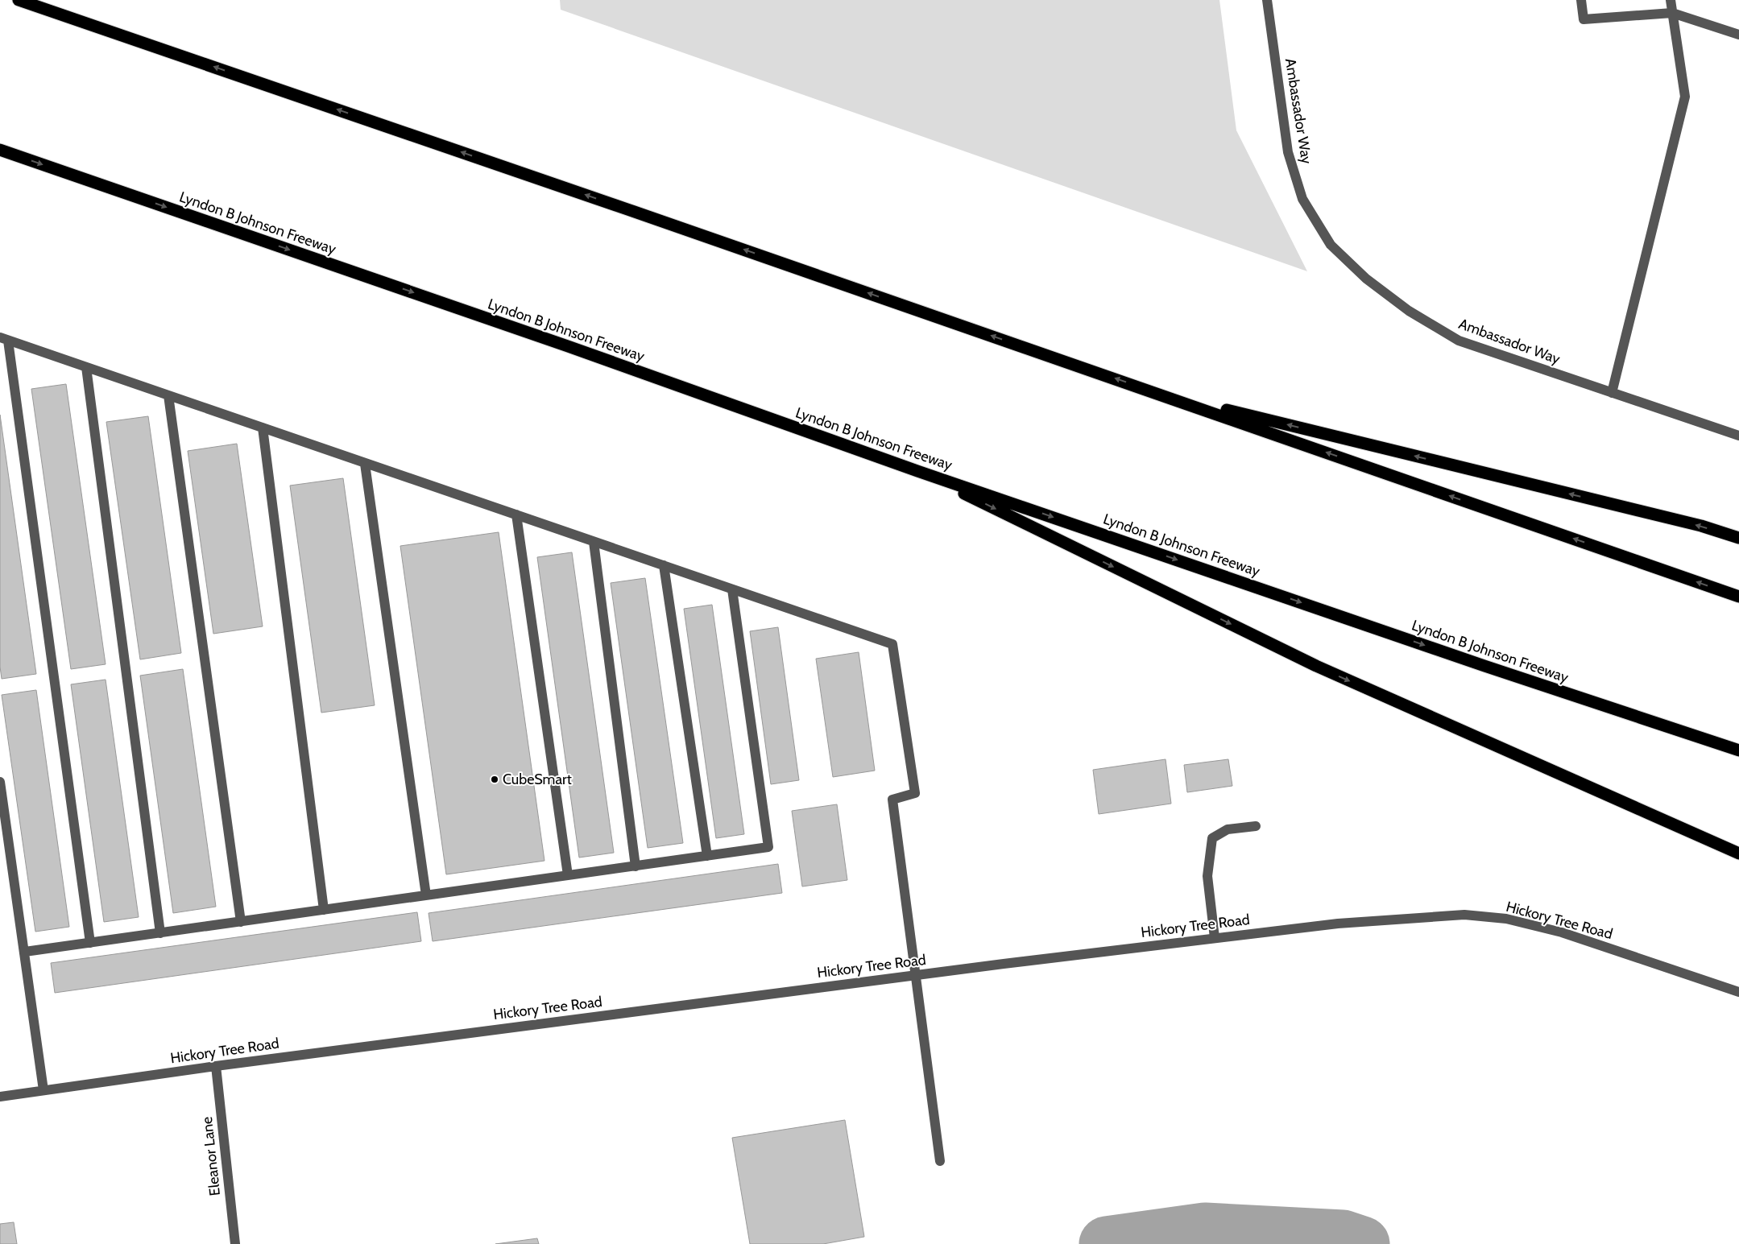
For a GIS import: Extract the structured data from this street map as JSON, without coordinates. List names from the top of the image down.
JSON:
{
  "streets": {
    "highway": ["Lyndon B Johnson Freeway"],
    "street": ["Ambassador Way", "Hickory Tree Road", "Eleanor Lane"]
  },
  "crossings": [
    ["Hickory Tree Road", "Eleanor Lane"]
  ],
  "places": ["CubeSmart"]
}
